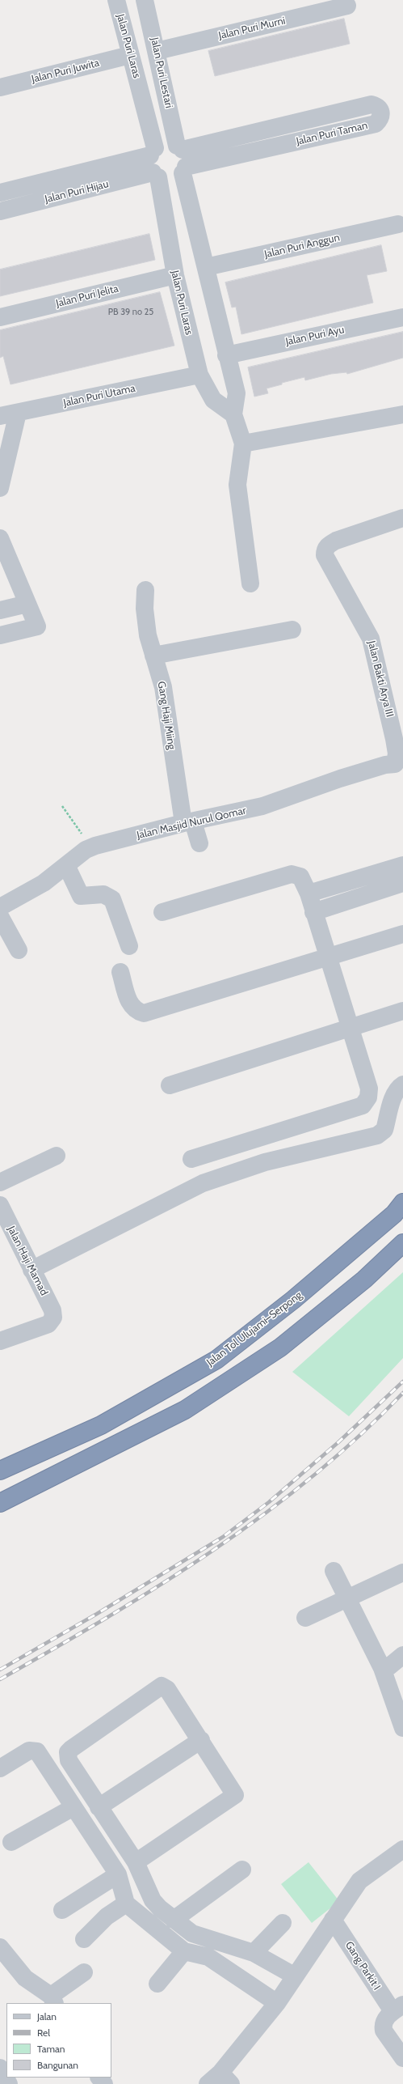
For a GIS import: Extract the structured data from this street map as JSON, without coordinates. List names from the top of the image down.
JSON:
{
  "streets": {
    "highway": ["Jalan Tol Ulujami–Serpong"],
    "street": [
      "Jalan Puri Murni",
      "Jalan Puri Laras",
      "Jalan Puri Juwita",
      "Jalan Puri Lestari",
      "Jalan Puri Taman",
      "Jalan Puri Hijau",
      "Jalan Puri Anggun",
      "Jalan Puri Jelita",
      "Jalan Puri Ayu",
      "Jalan Puri Utama",
      "Jalan Bakti Arya III",
      "Gang Haji Miing",
      "Jalan Masjid Nurul Qomar",
      "Jalan Haji Mamad",
      "Gang Parkit I"
    ]
  },
  "crossings": [
    ["Jalan Puri Murni", "Jalan Puri Lestari"],
    ["Jalan Puri Laras", "Jalan Puri Juwita"],
    ["Jalan Puri Laras", "Jalan Puri Hijau"],
    ["Jalan Puri Laras", "Jalan Puri Jelita"],
    ["Jalan Puri Laras", "Jalan Puri Utama"],
    ["Jalan Puri Lestari", "Jalan Puri Taman"],
    ["Jalan Bakti Arya III", "Jalan Masjid Nurul Qomar"],
    ["Gang Haji Miing", "Jalan Masjid Nurul Qomar"]
  ],
  "house_numbers": ["PB 39 no 25"],
  "legend": [
    "Jalan",
    "Rel",
    "Taman",
    "Bangunan"
  ]
}
